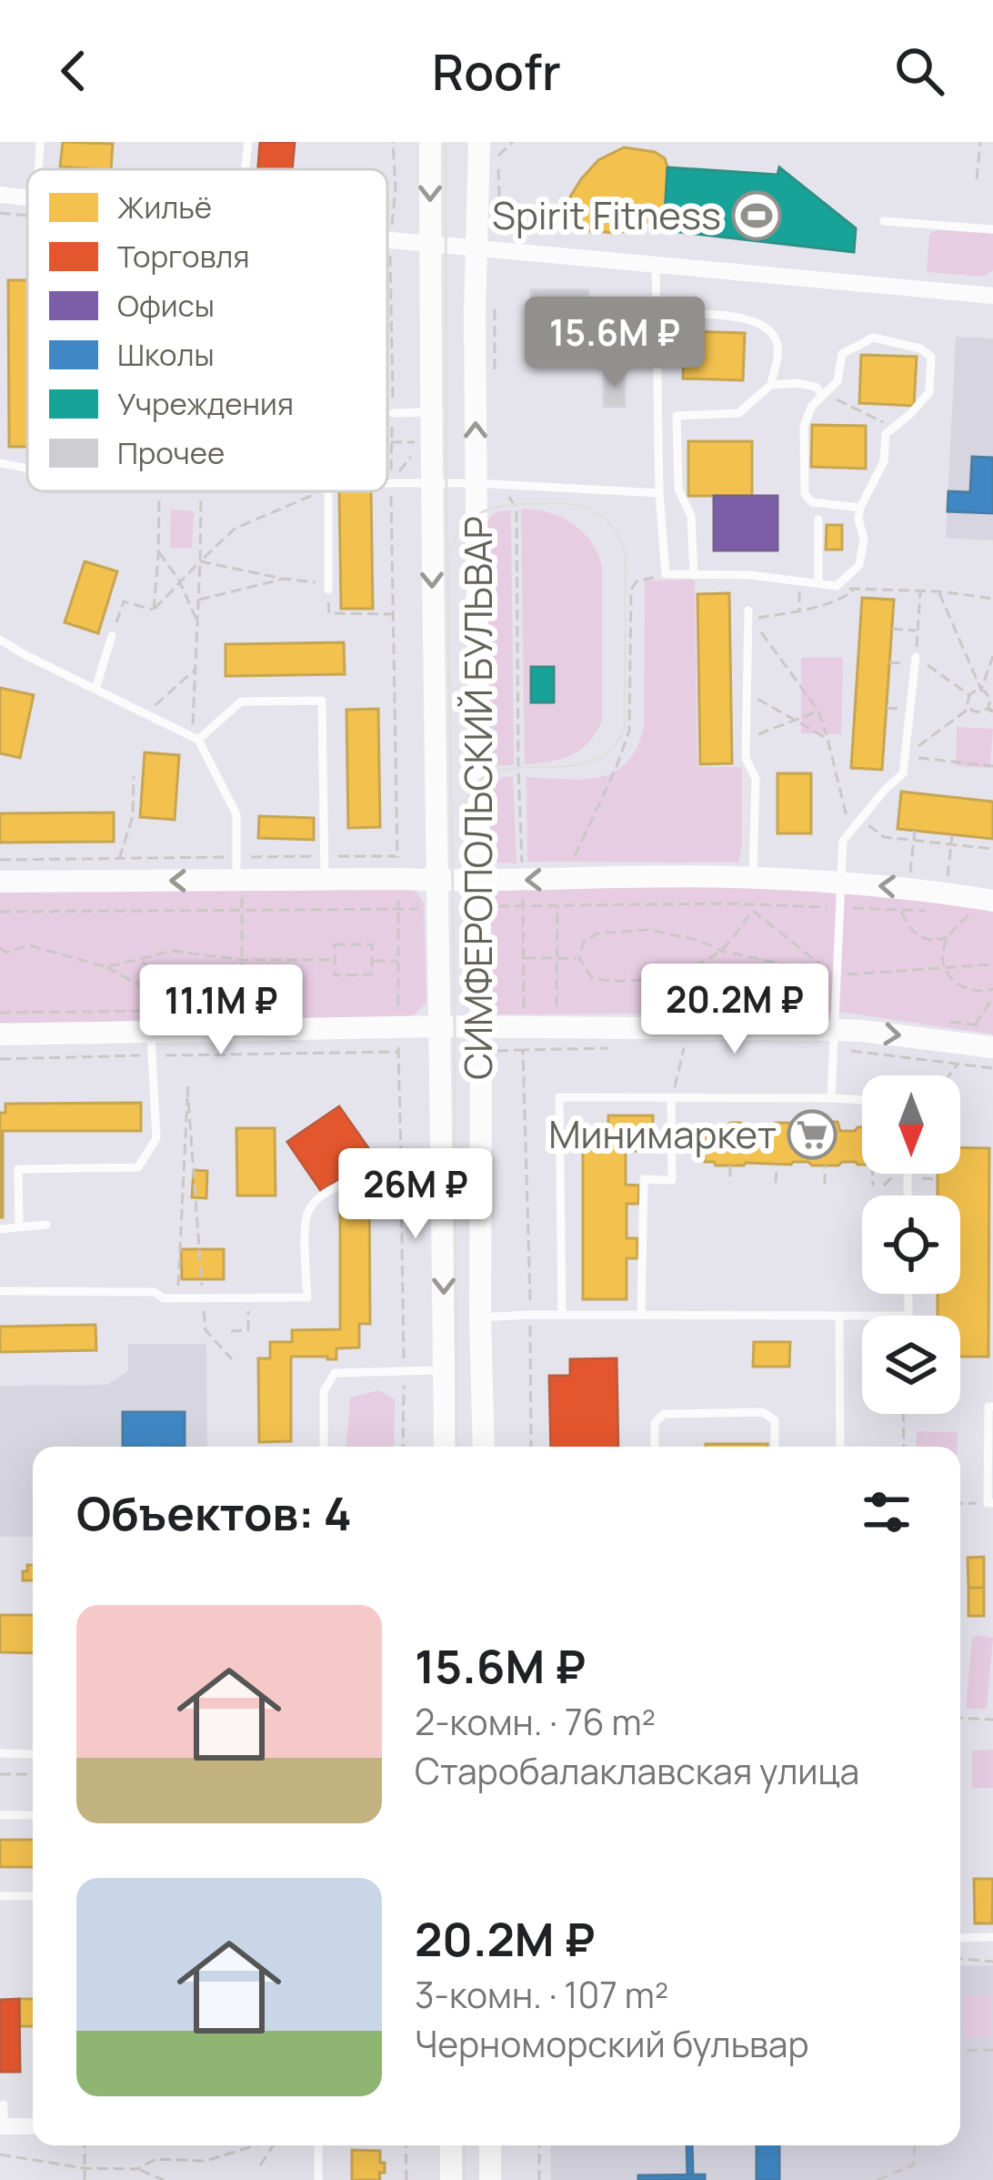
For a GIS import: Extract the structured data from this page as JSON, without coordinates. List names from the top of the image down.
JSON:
{
  "streets": {
    "main road": ["СИМФЕРОПОЛЬСКИЙ БУЛЬВАР"]
  },
  "places": {
    "sports": ["Spirit Fitness"],
    "supermarket": ["Минимаркет"]
  },
  "legend": [
    "Жильё",
    "Торговля",
    "Офисы",
    "Школы",
    "Учреждения",
    "Прочее"
  ],
  "north": "bottom",
  "page": {
    "header": "Roofr",
    "price": [
      "15.6M ₽",
      "20.2M ₽",
      "11.1M ₽",
      "26M ₽"
    ],
    "heading": "Объектов: 4",
    "list": [
      {
        "name": "15.6M ₽",
        "note": "2-комн. · 76 m² · Старобалаклавская улица"
      },
      {
        "name": "20.2M ₽",
        "note": "3-комн. · 107 m² · Черноморский бульвар"
      }
    ]
  }
}
